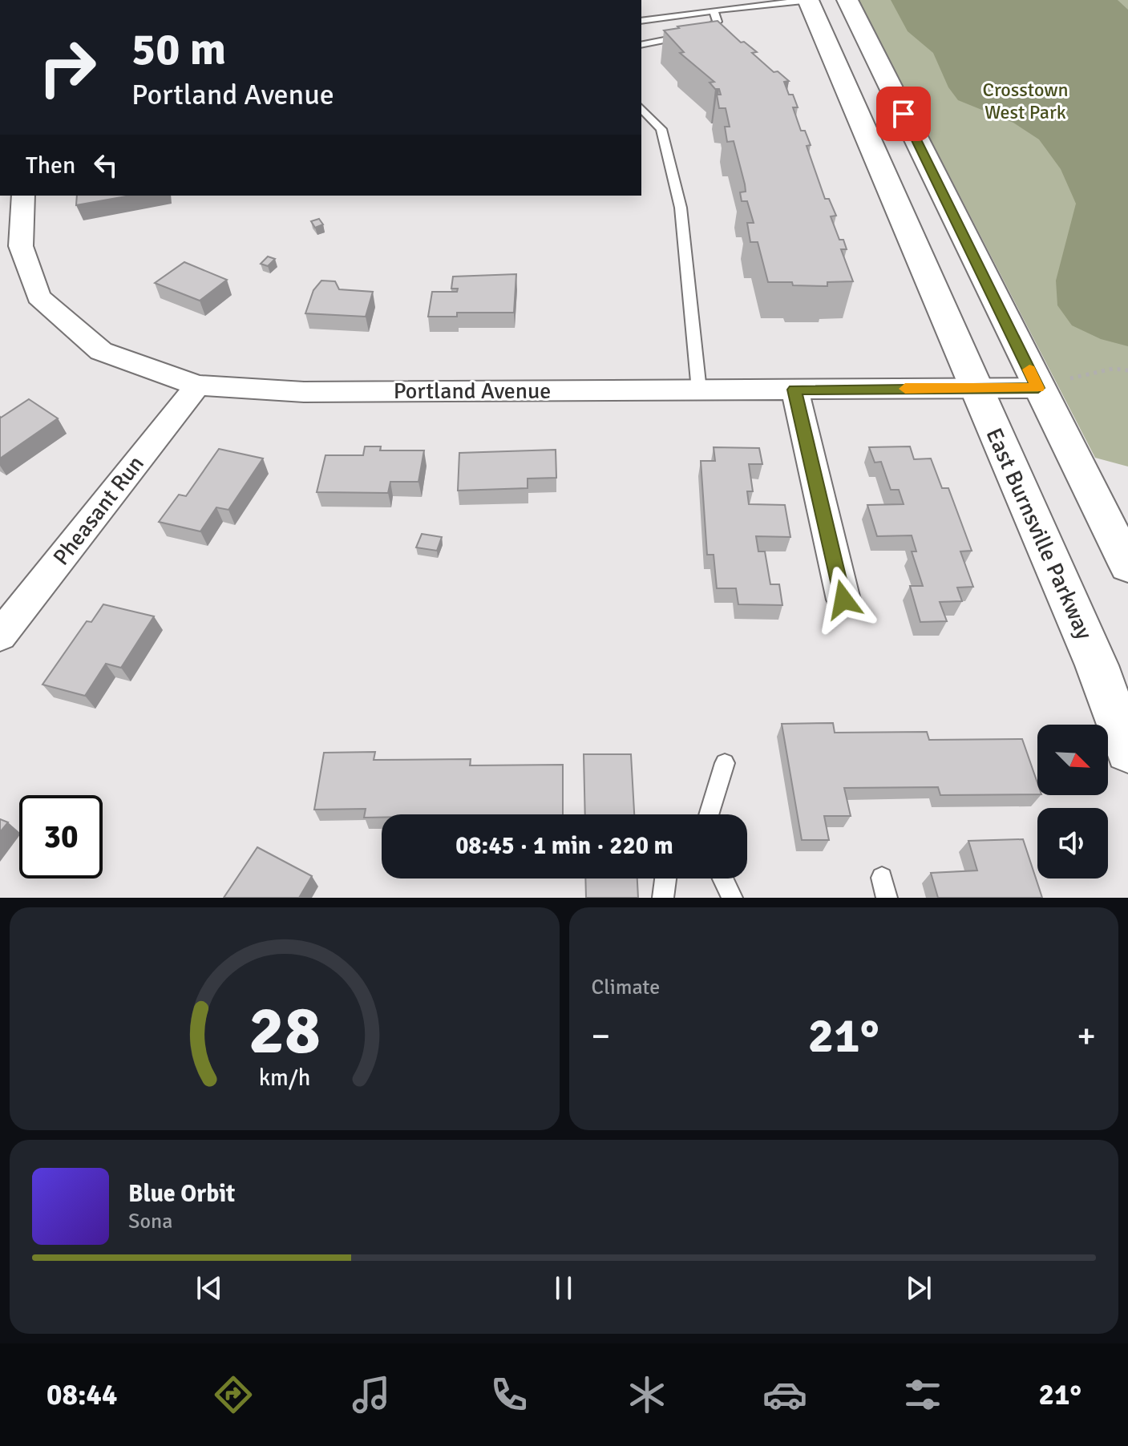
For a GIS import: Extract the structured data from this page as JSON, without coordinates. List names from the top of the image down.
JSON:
{
  "streets": {
    "street": ["Portland Avenue", "Pheasant Run", "East Burnsville Parkway"]
  },
  "crossings": [
    ["Portland Avenue", "Pheasant Run"],
    ["Portland Avenue", "East Burnsville Parkway"]
  ],
  "parks": ["Crosstown West Park"],
  "north": "bottom right",
  "page": {
    "turn": ["50 m", "Portland Avenue"],
    "then": "Then",
    "limit": "30",
    "trip": "08:45 · 1 min · 220 m",
    "tile": "Climate",
    "heat": ["−", "21°", "+"],
    "song": ["Blue Orbit", "Sona"],
    "tabs": ["08:44", "21°"],
    "gauge": ["28", "km/h"]
  }
}
